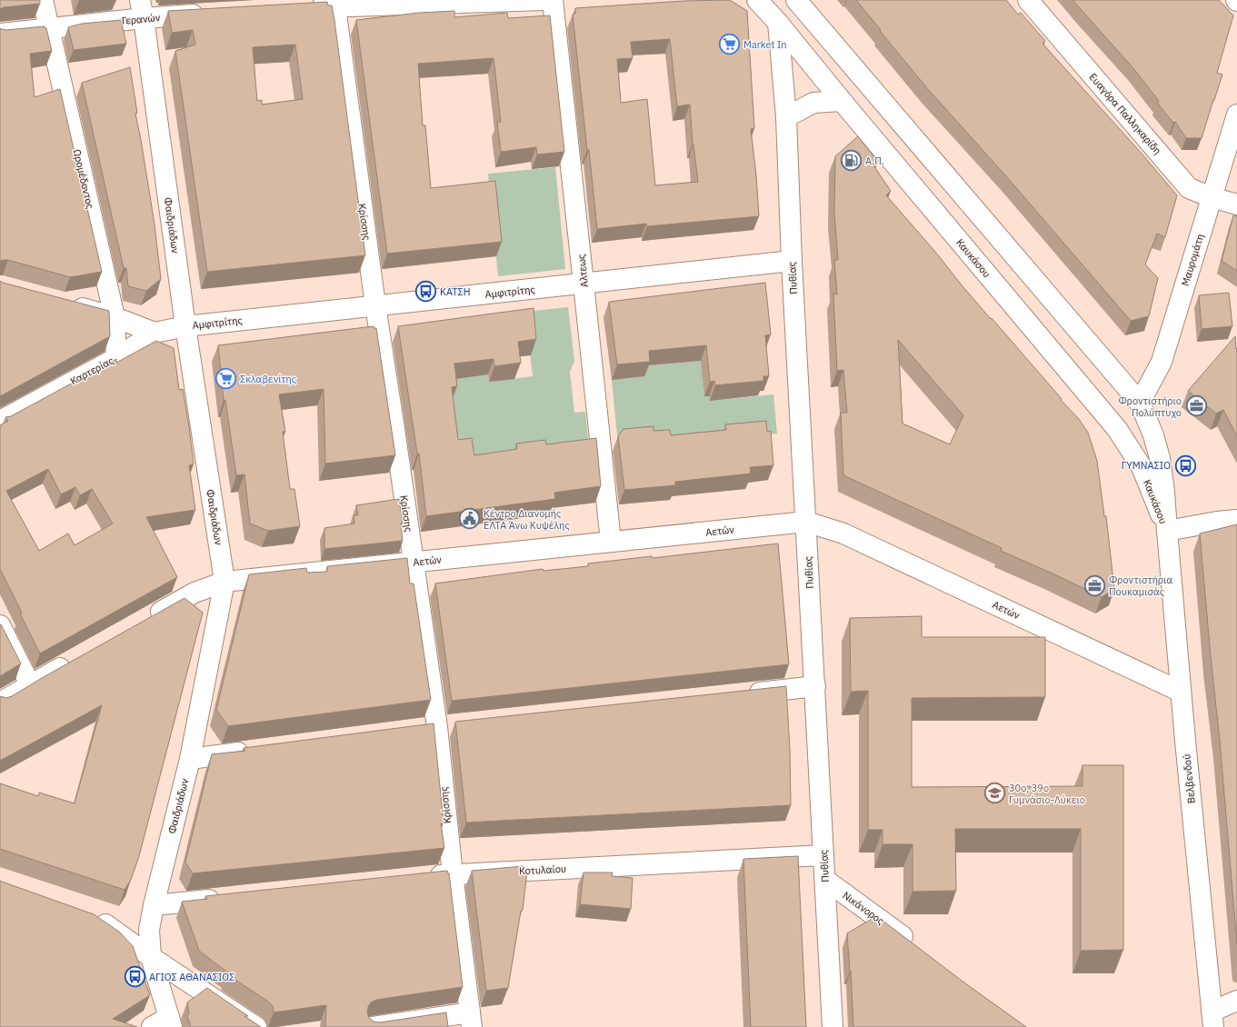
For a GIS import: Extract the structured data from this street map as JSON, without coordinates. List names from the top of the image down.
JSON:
{
  "streets": {
    "street": [
      "Γερανών",
      "Ευαγόρα Παλληκαρίδη",
      "Ωρομέδοντος",
      "Κρίσσης",
      "Φαιδριάδων",
      "Καυκάσου",
      "Μαυρομάτη",
      "Αλτεως",
      "Πυθίας",
      "Αμφιτρίτης",
      "Καρτερίας",
      "Αετών",
      "Βελβενδού",
      "Κοτυλαίου",
      "Νικάνορος"
    ]
  },
  "crossings": [
    ["Γερανών", "Ωρομέδοντος"],
    ["Γερανών", "Φαιδριάδων"],
    ["Ευαγόρα Παλληκαρίδη", "Μαυρομάτη"],
    ["Ωρομέδοντος", "Καρτερίας"],
    ["Κρίσσης", "Αμφιτρίτης"],
    ["Κρίσσης", "Αετών"],
    ["Κρίσσης", "Κοτυλαίου"],
    ["Φαιδριάδων", "Αμφιτρίτης"],
    ["Φαιδριάδων", "Καρτερίας"],
    ["Φαιδριάδων", "Αετών"],
    ["Καυκάσου", "Μαυρομάτη"],
    ["Καυκάσου", "Πυθίας"],
    ["Καυκάσου", "Βελβενδού"],
    ["Αλτεως", "Αμφιτρίτης"],
    ["Αλτεως", "Αετών"],
    ["Πυθίας", "Αμφιτρίτης"],
    ["Πυθίας", "Αετών"],
    ["Πυθίας", "Κοτυλαίου"],
    ["Πυθίας", "Νικάνορος"],
    ["Αμφιτρίτης", "Καρτερίας"],
    ["Αετών", "Βελβενδού"]
  ],
  "places": {
    "supermarket": ["Market In", "Σκλαβενίτης"],
    "fuel station": ["Α.Π."],
    "bus stop": ["ΚΑΤΣΗ", "ΓΥΜΝΑΣΙΟ", "ΑΓΙΟΣ ΑΘΑΝΑΣΙΟΣ"],
    "office": ["Φροντιστήριο Πολύπτυχο", "Φροντιστήρια Πουκαμισάς"],
    "public building": ["Κέντρο Διανομής ΕΛΤΑ Άνω Κυψέλης"],
    "school or university": ["30ο, 39ο Γυμνάσιο-Λύκειο"]
  }
}
